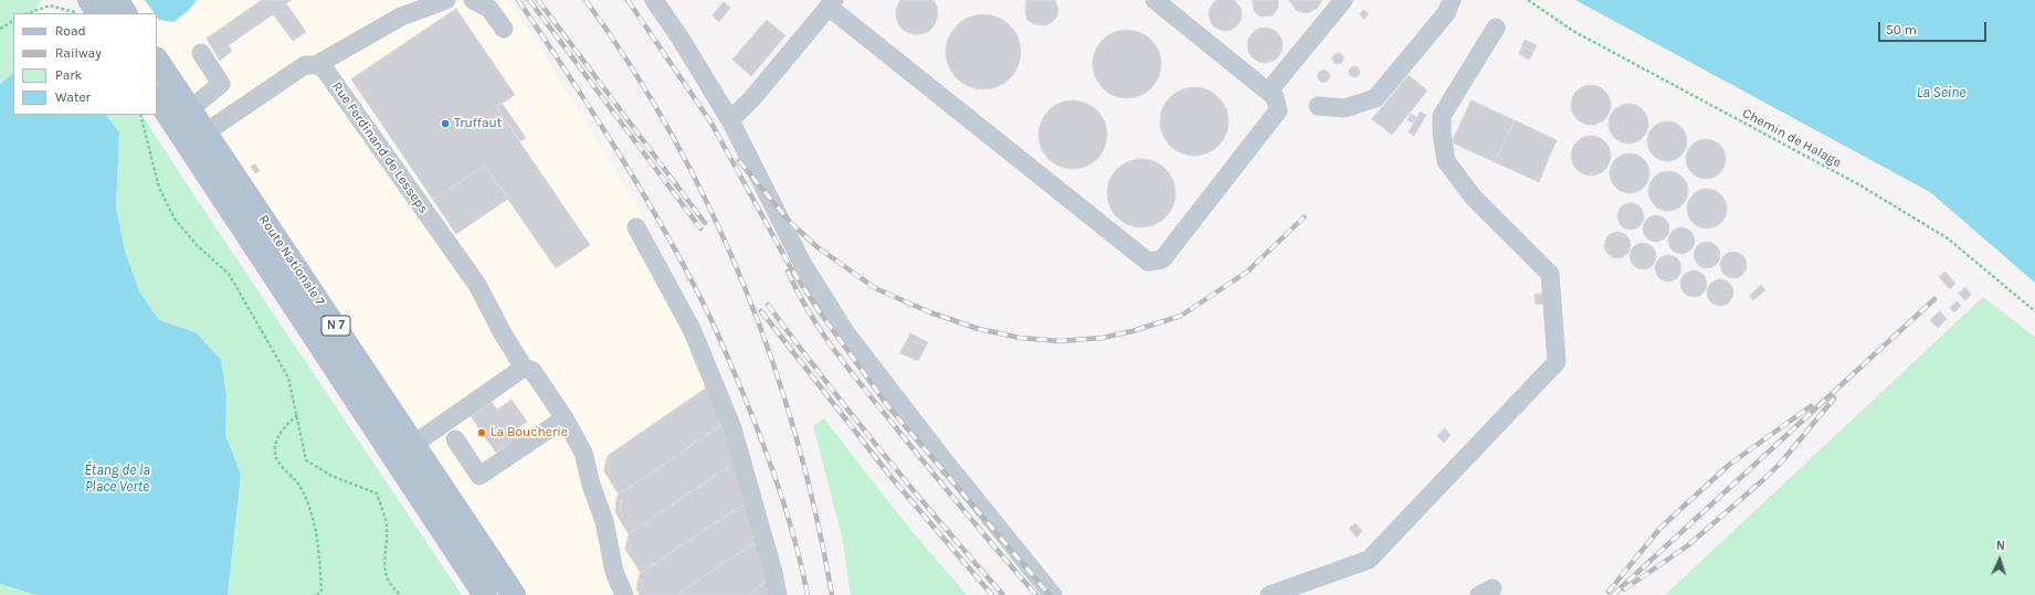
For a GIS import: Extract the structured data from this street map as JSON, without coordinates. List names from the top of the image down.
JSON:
{
  "streets": {
    "main road": ["Route Nationale 7", "N 7"],
    "street": ["Rue Ferdinand de Lesseps"],
    "path": ["Chemin de Halage"]
  },
  "water": ["La Seine", "Étang de la Place Verte"],
  "places": ["Truffaut", "La Boucherie"],
  "legend": [
    "Road",
    "Railway",
    "Park",
    "Water"
  ],
  "scale_bar": "50 m",
  "north": "top"
}
